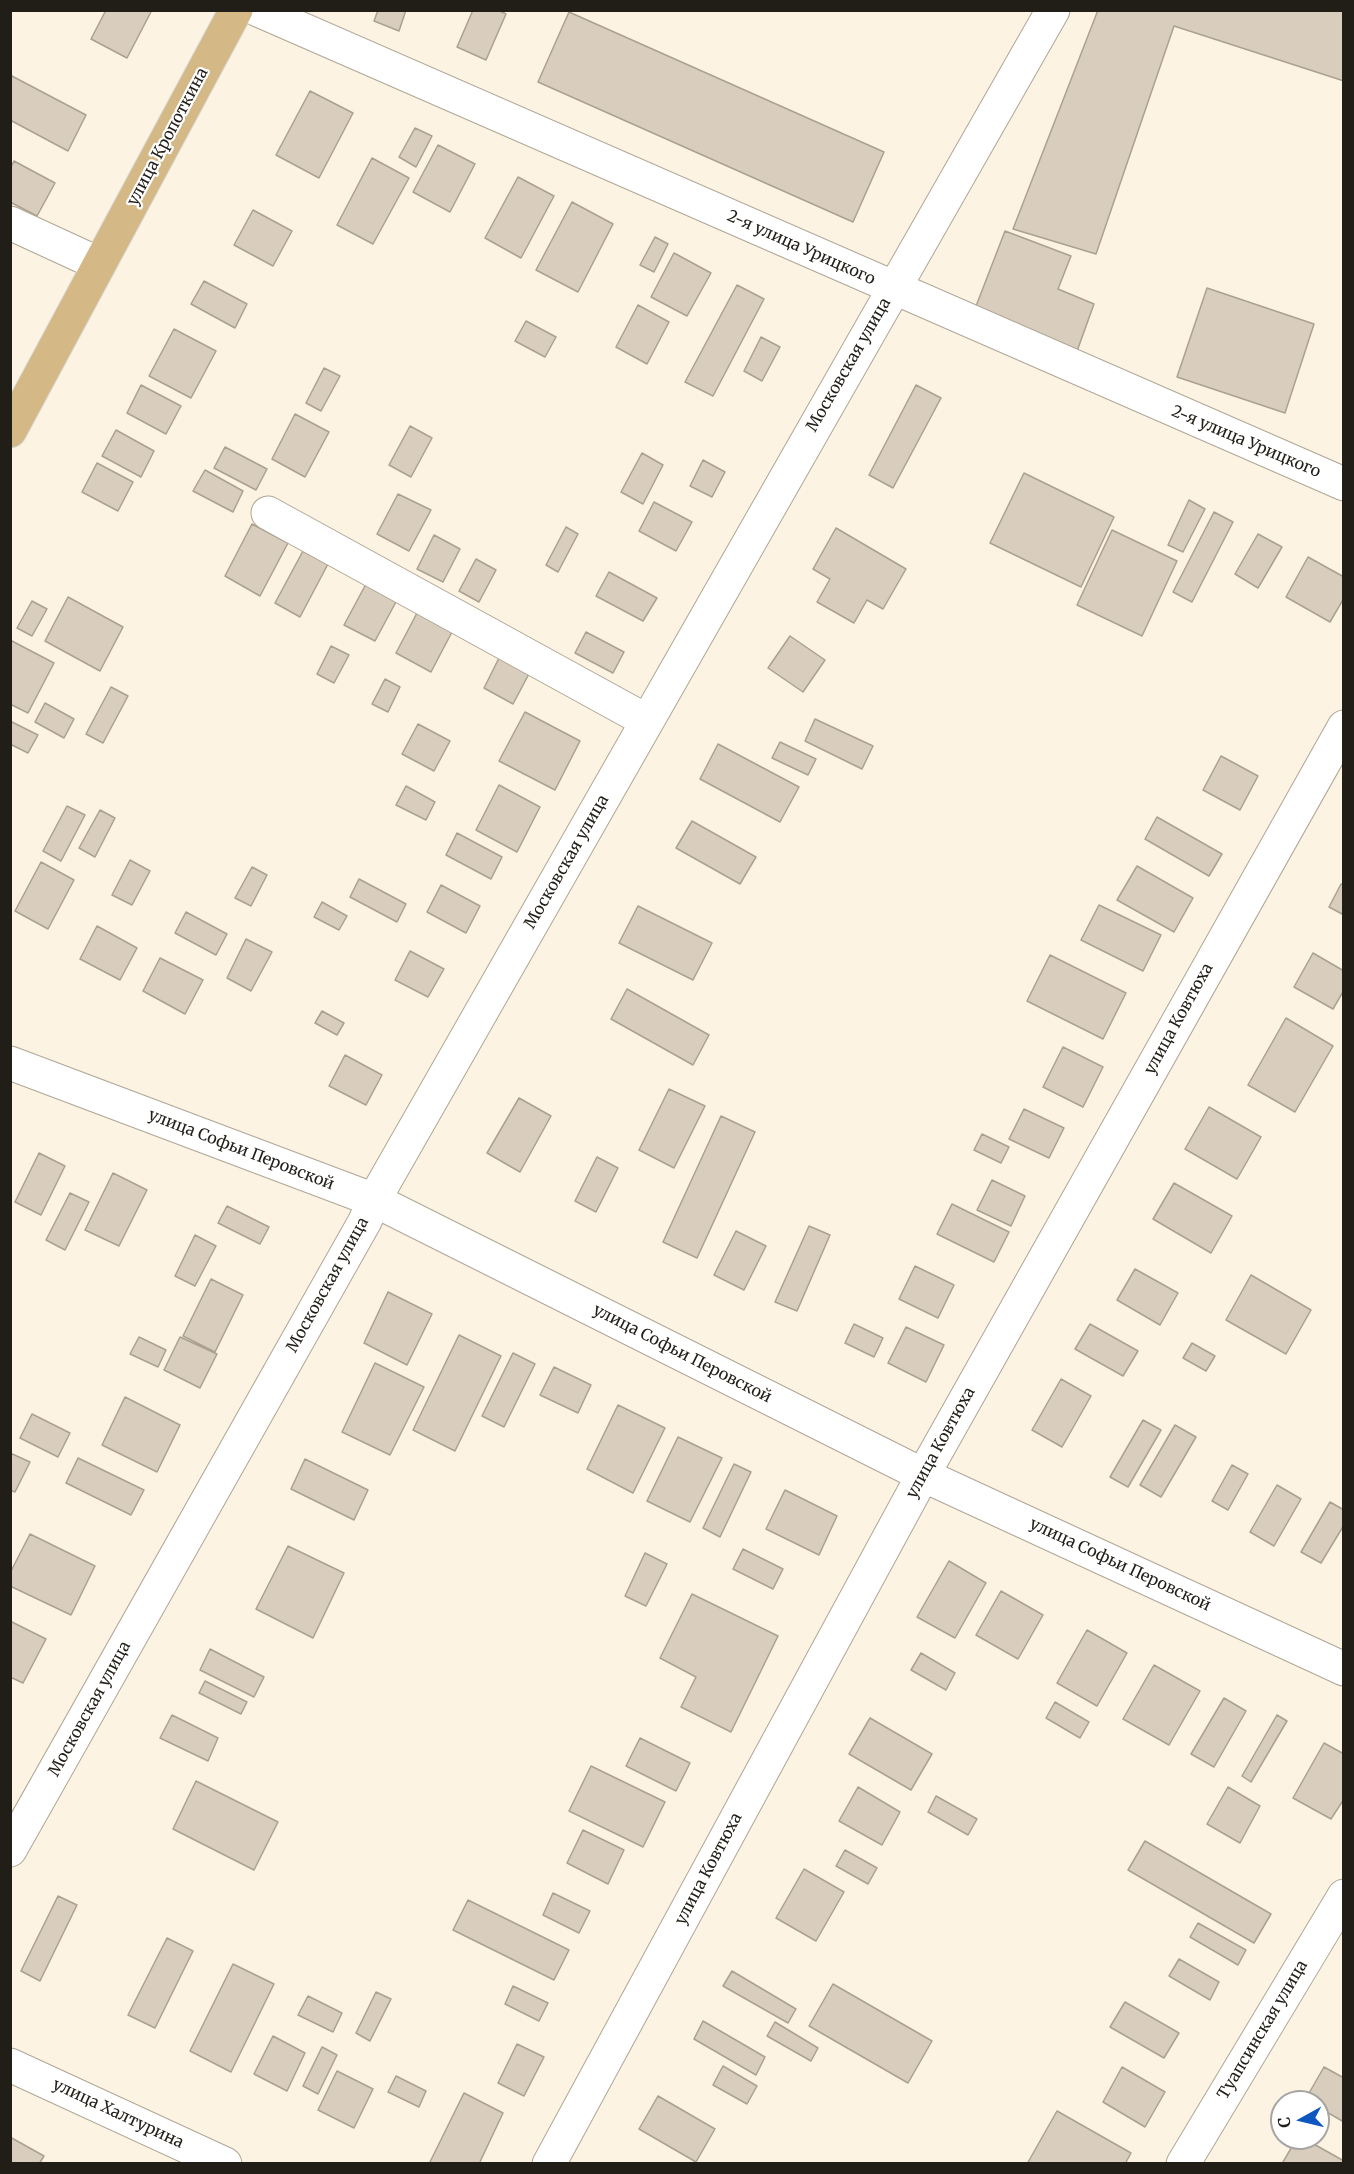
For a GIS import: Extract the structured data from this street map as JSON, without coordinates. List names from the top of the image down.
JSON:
{
  "streets": {
    "main road": ["улица Кропоткина"],
    "street": [
      "2-я улица Урицкого",
      "Московская улица",
      "улица Ковтюха",
      "улица Софьи Перовской",
      "Туапсинская улица",
      "улица Халтурина"
    ]
  },
  "crossings": [
    ["2-я улица Урицкого", "Московская улица"],
    ["Московская улица", "улица Софьи Перовской"],
    ["улица Ковтюха", "улица Софьи Перовской"]
  ],
  "north": "left"
}
